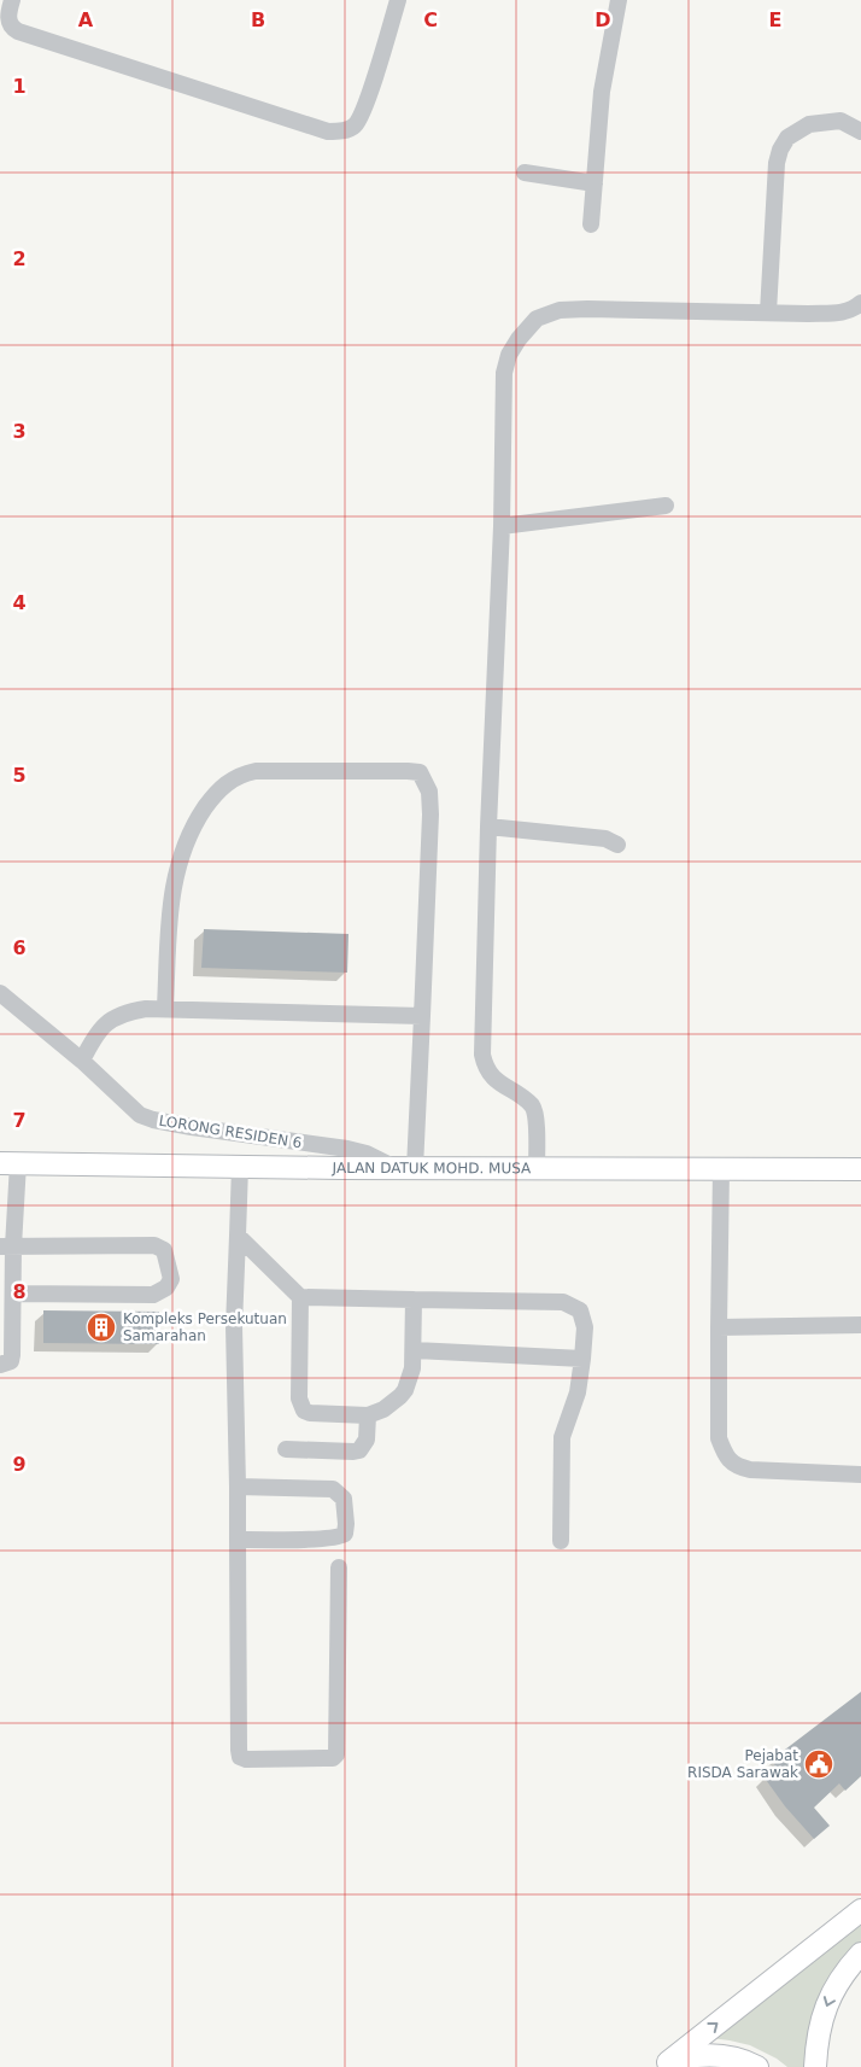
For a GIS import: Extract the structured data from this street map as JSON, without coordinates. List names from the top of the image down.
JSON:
{
  "streets": {
    "main road": ["JALAN DATUK MOHD. MUSA"],
    "street": ["LORONG RESIDEN 6"]
  },
  "crossings": [
    ["LORONG RESIDEN 6", "JALAN DATUK MOHD. MUSA"]
  ],
  "places": {
    "building": ["Kompleks Persekutuan Samarahan"],
    "public building": ["Pejabat RISDA Sarawak"]
  },
  "grid": {
    "columns": [
      "A",
      "B",
      "C",
      "D",
      "E"
    ],
    "rows": [
      "1",
      "2",
      "3",
      "4",
      "5",
      "6",
      "7",
      "8",
      "9"
    ]
  }
}
